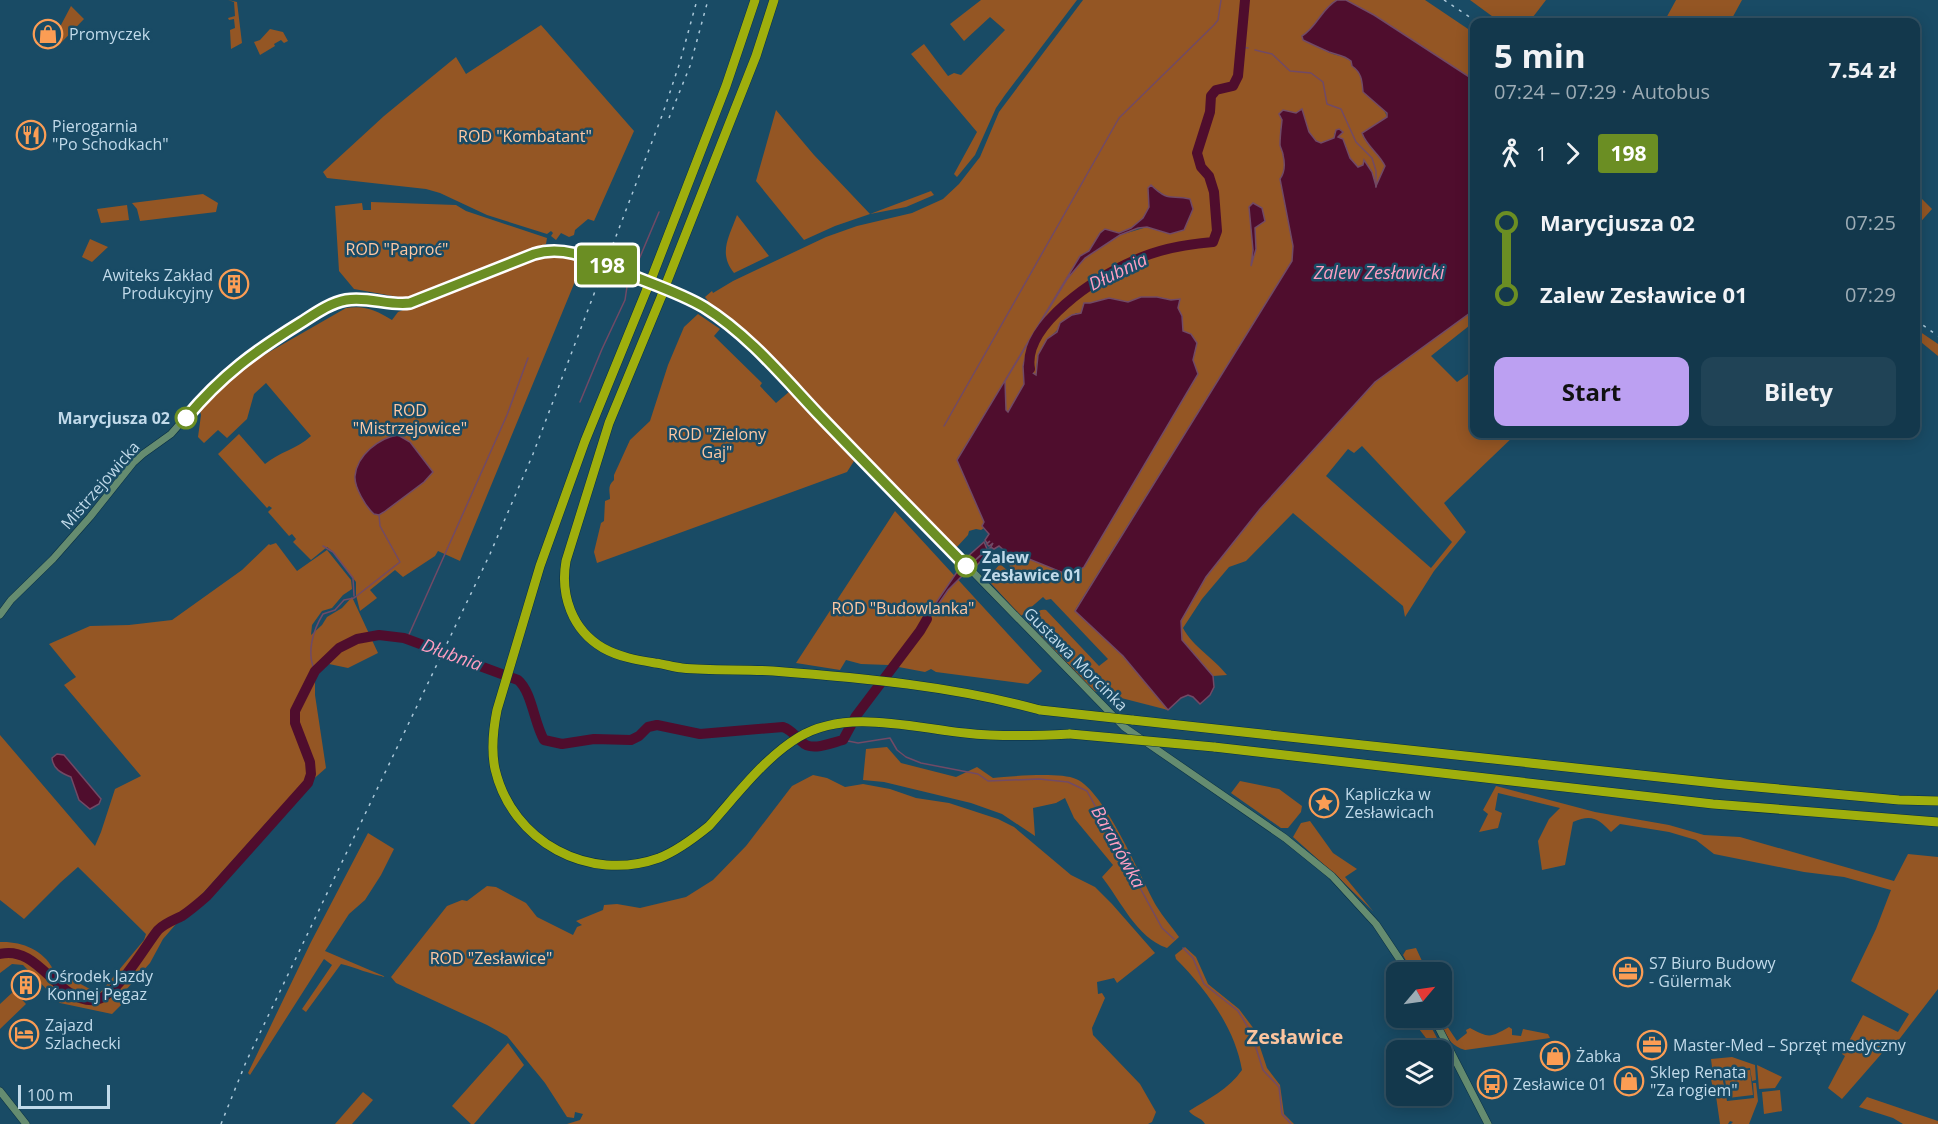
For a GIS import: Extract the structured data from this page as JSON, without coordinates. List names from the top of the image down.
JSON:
{
  "streets": {
    "street": ["Mistrzejowicka", "Gustawa Morcinka"]
  },
  "crossings": [
    ["Mistrzejowicka", "Gustawa Morcinka"]
  ],
  "districts": ["Zesławice"],
  "water": ["Dłubnia", "Zalew Zesławicki", "Baranówka"],
  "parks": [
    "ROD \"Kombatant\"",
    "ROD \"Paproć\"",
    "ROD \"Mistrzejowice\"",
    "ROD \"Zielony Gaj\"",
    "ROD \"Budowlanka\"",
    "ROD \"Zesławice\""
  ],
  "places": {
    "shop": ["Promyczek", "Żabka", "Sklep Renata \"Za rogiem\""],
    "restaurant": ["Pierogarnia \"Po Schodkach\""],
    "building": ["Awiteks Zakład Produkcyjny", "Ośrodek Jazdy Konnej Pegaz"],
    "other": ["Marycjusza 02", "Zalew Zesławice 01"],
    "place": ["Kapliczka w Zesławicach"],
    "office": ["S7 Biuro Budowy - Gülermak", "Master-Med – Sprzęt medyczny"],
    "hotel": ["Zajazd Szlachecki"],
    "bus stop": ["Zesławice 01"]
  },
  "lines": ["bus line 198"],
  "scale_bar": "100 m",
  "north": "top right",
  "page": {
    "on_map": "198",
    "heading": ["5 min", "07:24 – 07:29 · Autobus", "7.54 zł"],
    "legs": ["1", "198"],
    "list": [
      {
        "name": "Marycjusza 02",
        "value": "07:25"
      },
      {
        "name": "Zalew Zesławice 01",
        "value": "07:29"
      }
    ],
    "buttons": ["Start", "Bilety"],
    "scale": "100 m"
  }
}
